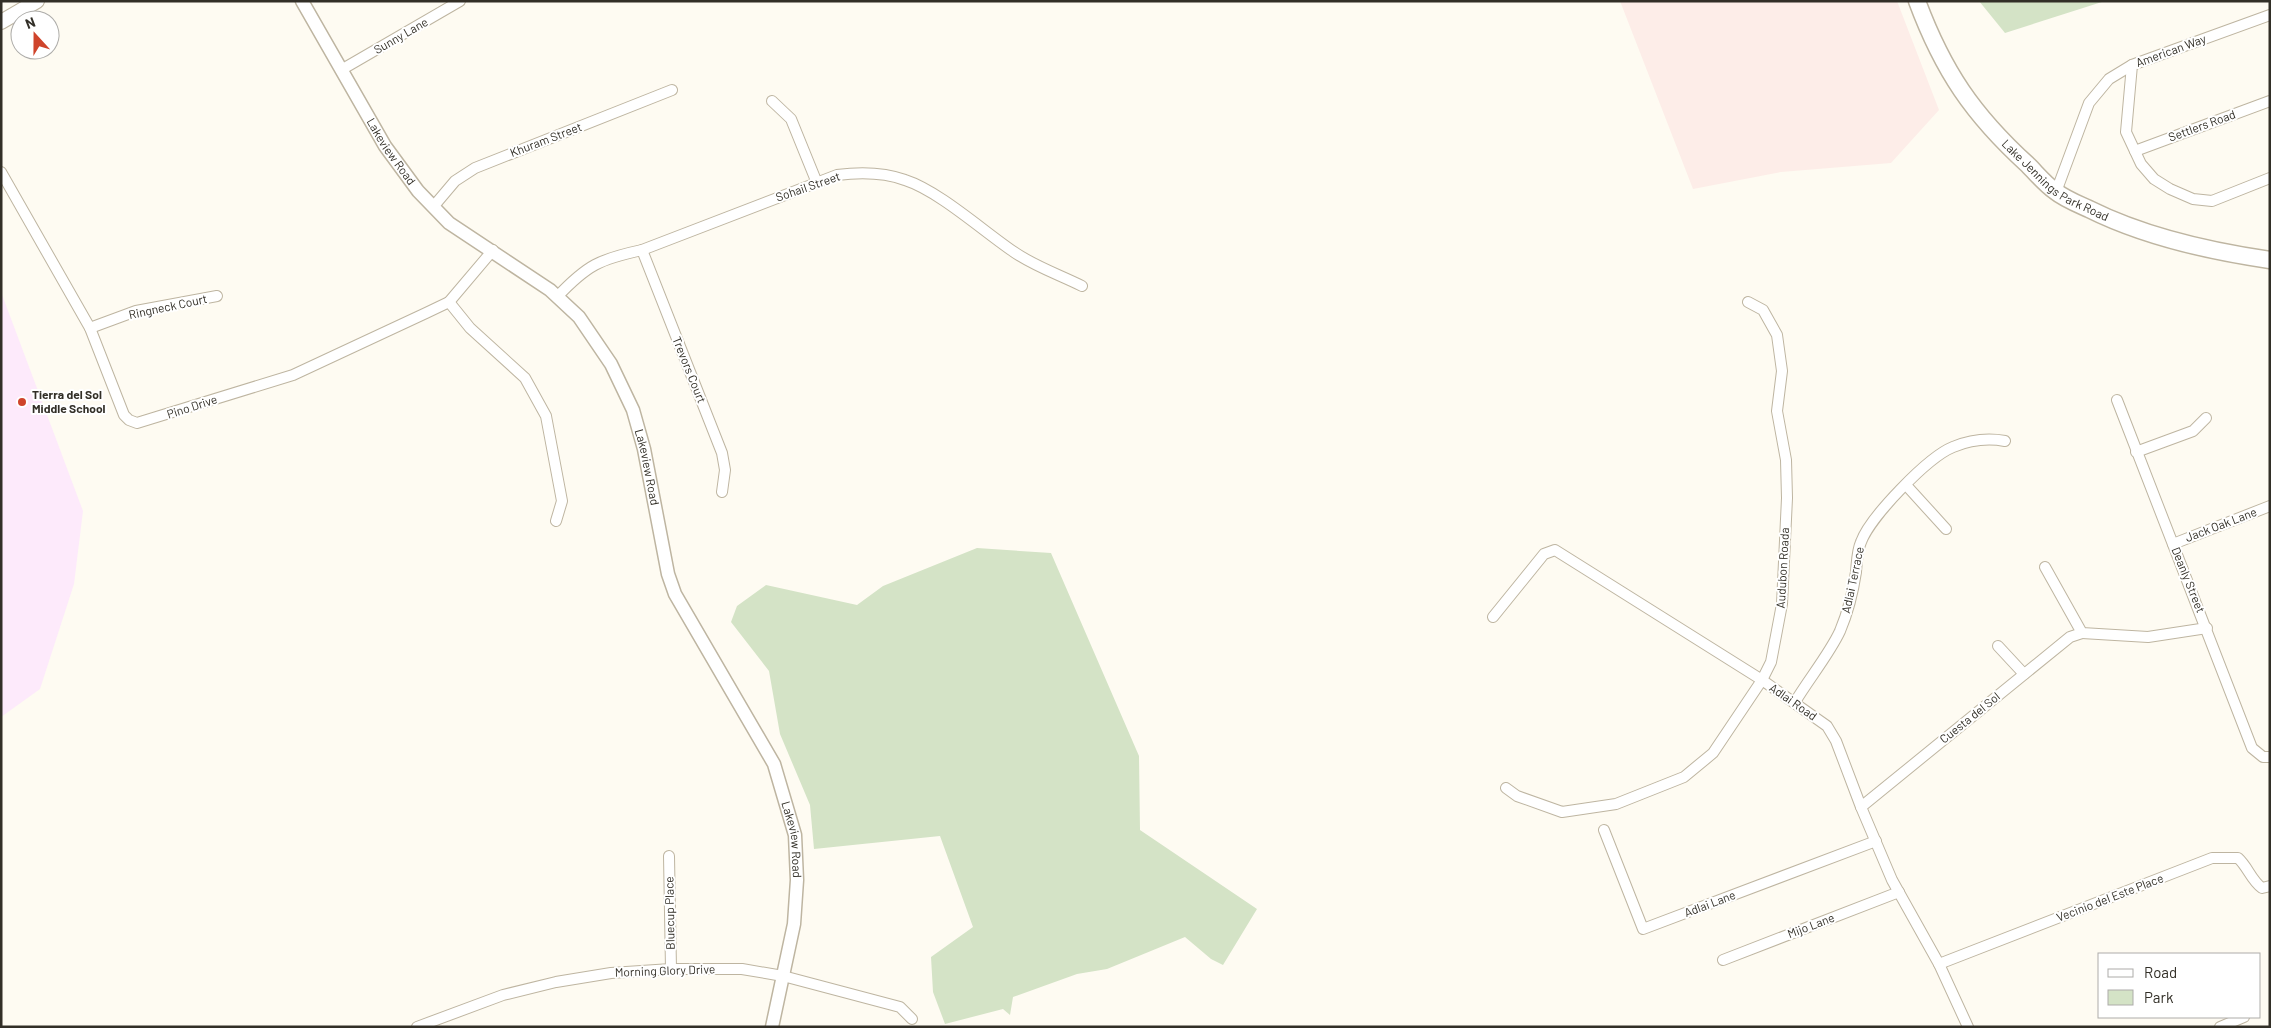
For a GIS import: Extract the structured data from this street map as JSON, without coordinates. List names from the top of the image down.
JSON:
{
  "streets": {
    "main road": ["Lake Jennings Park Road"],
    "street": [
      "Sunny Lane",
      "American Way",
      "Settlers Road",
      "Khuram Street",
      "Lakeview Road",
      "Sohail Street",
      "Ringneck Court",
      "Trevors Court",
      "Pino Drive",
      "Jack Oak Lane",
      "Audubon Roada",
      "Adlai Terrace",
      "Deanly Street",
      "Adlai Road",
      "Cuesta del Sol",
      "Vecinio del Este Place",
      "Adlai Lane",
      "Bluecup Place",
      "Mijo Lane",
      "Morning Glory Drive"
    ]
  },
  "crossings": [
    ["Sunny Lane", "Lakeview Road"],
    ["American Way", "Lake Jennings Park Road"],
    ["Khuram Street", "Lakeview Road"],
    ["Lakeview Road", "Sohail Street"],
    ["Lakeview Road", "Pino Drive"],
    ["Lakeview Road", "Morning Glory Drive"],
    ["Sohail Street", "Trevors Court"],
    ["Ringneck Court", "Pino Drive"],
    ["Jack Oak Lane", "Deanly Street"],
    ["Audubon Roada", "Adlai Road"],
    ["Adlai Terrace", "Adlai Road"],
    ["Adlai Road", "Cuesta del Sol"],
    ["Adlai Road", "Vecinio del Este Place"],
    ["Adlai Road", "Adlai Lane"],
    ["Adlai Road", "Mijo Lane"],
    ["Bluecup Place", "Morning Glory Drive"]
  ],
  "places": ["Tierra del Sol Middle School"],
  "legend": ["Road", "Park"],
  "north": "top"
}
